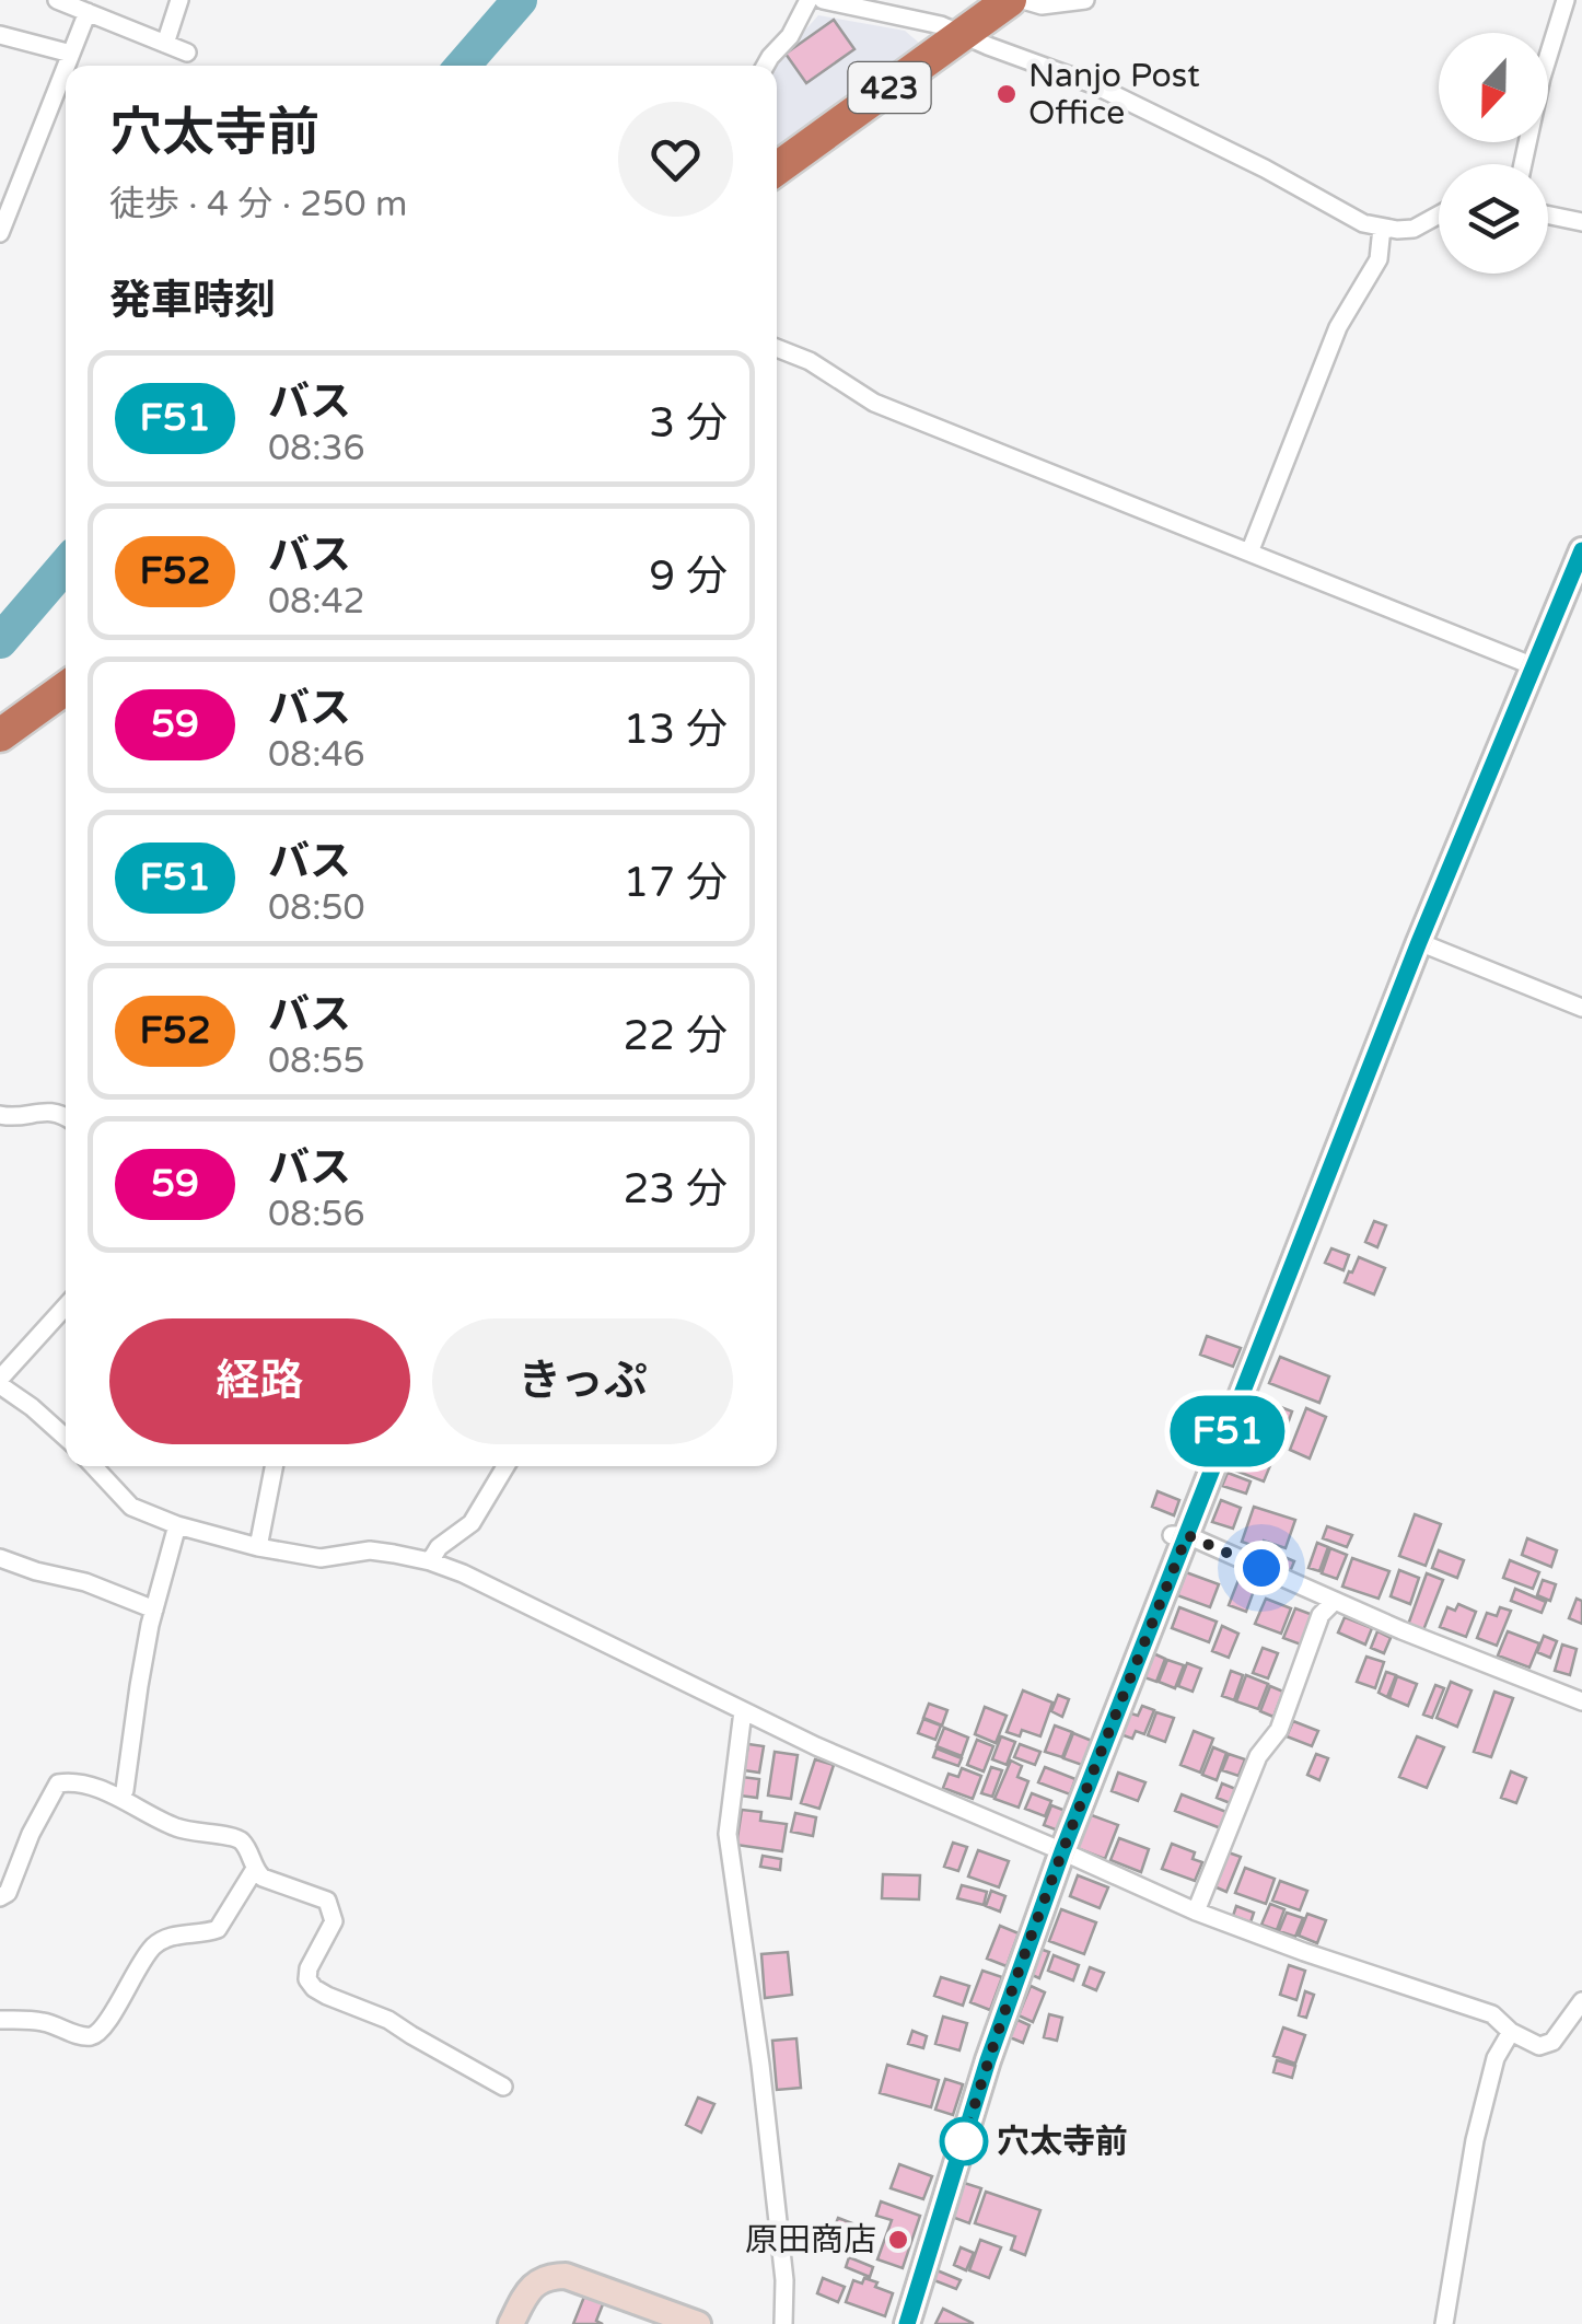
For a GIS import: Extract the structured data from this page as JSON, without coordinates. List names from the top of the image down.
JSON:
{
  "streets": {
    "highway": ["423"]
  },
  "places": ["Nanjo Post Office", "穴太寺前", "原田商店"],
  "lines": ["bus line F51"],
  "north": "bottom",
  "page": {
    "on_map": "F51",
    "heading": [
      ["穴太寺前", "徒歩 · 4 分 · 250 m"],
      "発車時刻"
    ],
    "list": [
      {
        "mark": "F51",
        "name": "バス",
        "note": "08:36",
        "value": "3 分"
      },
      {
        "mark": "F52",
        "name": "バス",
        "note": "08:42",
        "value": "9 分"
      },
      {
        "mark": "59",
        "name": "バス",
        "note": "08:46",
        "value": "13 分"
      },
      {
        "mark": "F51",
        "name": "バス",
        "note": "08:50",
        "value": "17 分"
      },
      {
        "mark": "F52",
        "name": "バス",
        "note": "08:55",
        "value": "22 分"
      },
      {
        "mark": "59",
        "name": "バス",
        "note": "08:56",
        "value": "23 分"
      }
    ],
    "buttons": ["経路", "きっぷ"]
  }
}
